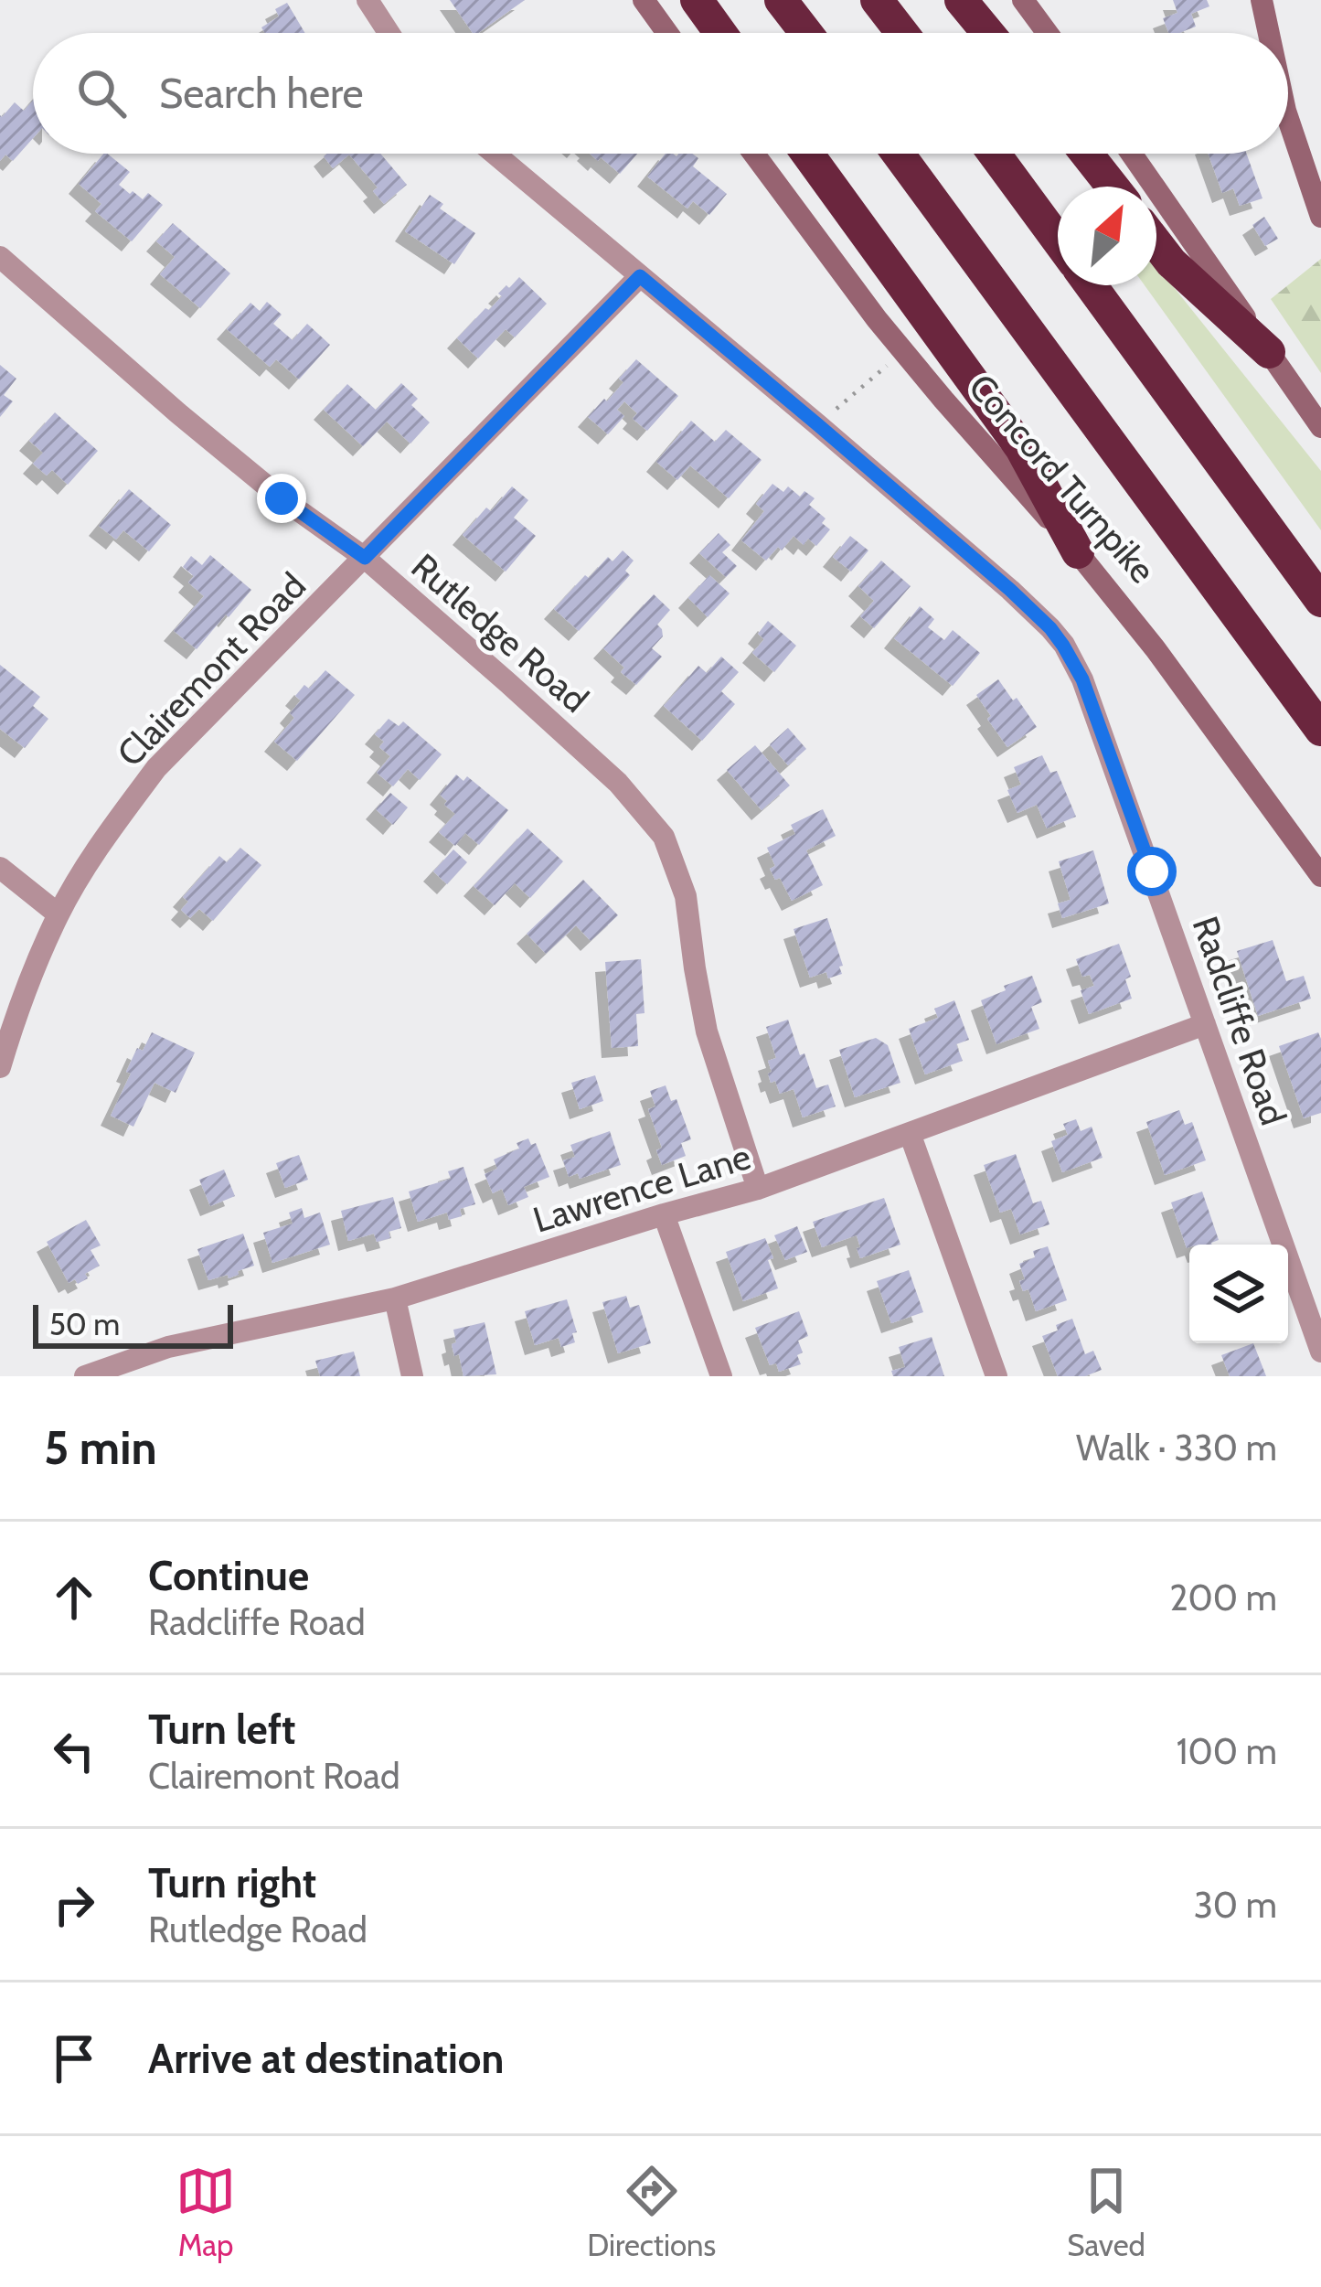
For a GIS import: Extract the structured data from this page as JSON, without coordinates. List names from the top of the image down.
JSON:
{
  "streets": {
    "highway": ["Concord Turnpike"],
    "street": [
      "Rutledge Road",
      "Clairemont Road",
      "Radcliffe Road",
      "Lawrence Lane"
    ]
  },
  "crossings": [
    ["Rutledge Road", "Clairemont Road"],
    ["Rutledge Road", "Lawrence Lane"],
    ["Clairemont Road", "Radcliffe Road"],
    ["Radcliffe Road", "Lawrence Lane"]
  ],
  "scale_bar": "50 m",
  "north": "top right",
  "page": {
    "search": "Search here",
    "scale": "50 m",
    "heading": ["5 min", "Walk · 330 m"],
    "list": [
      ["Continue", "Radcliffe Road", "200 m"],
      ["Turn left", "Clairemont Road", "100 m"],
      ["Turn right", "Rutledge Road", "30 m"],
      "Arrive at destination"
    ],
    "nav": ["Map", "Directions", "Saved"]
  }
}
